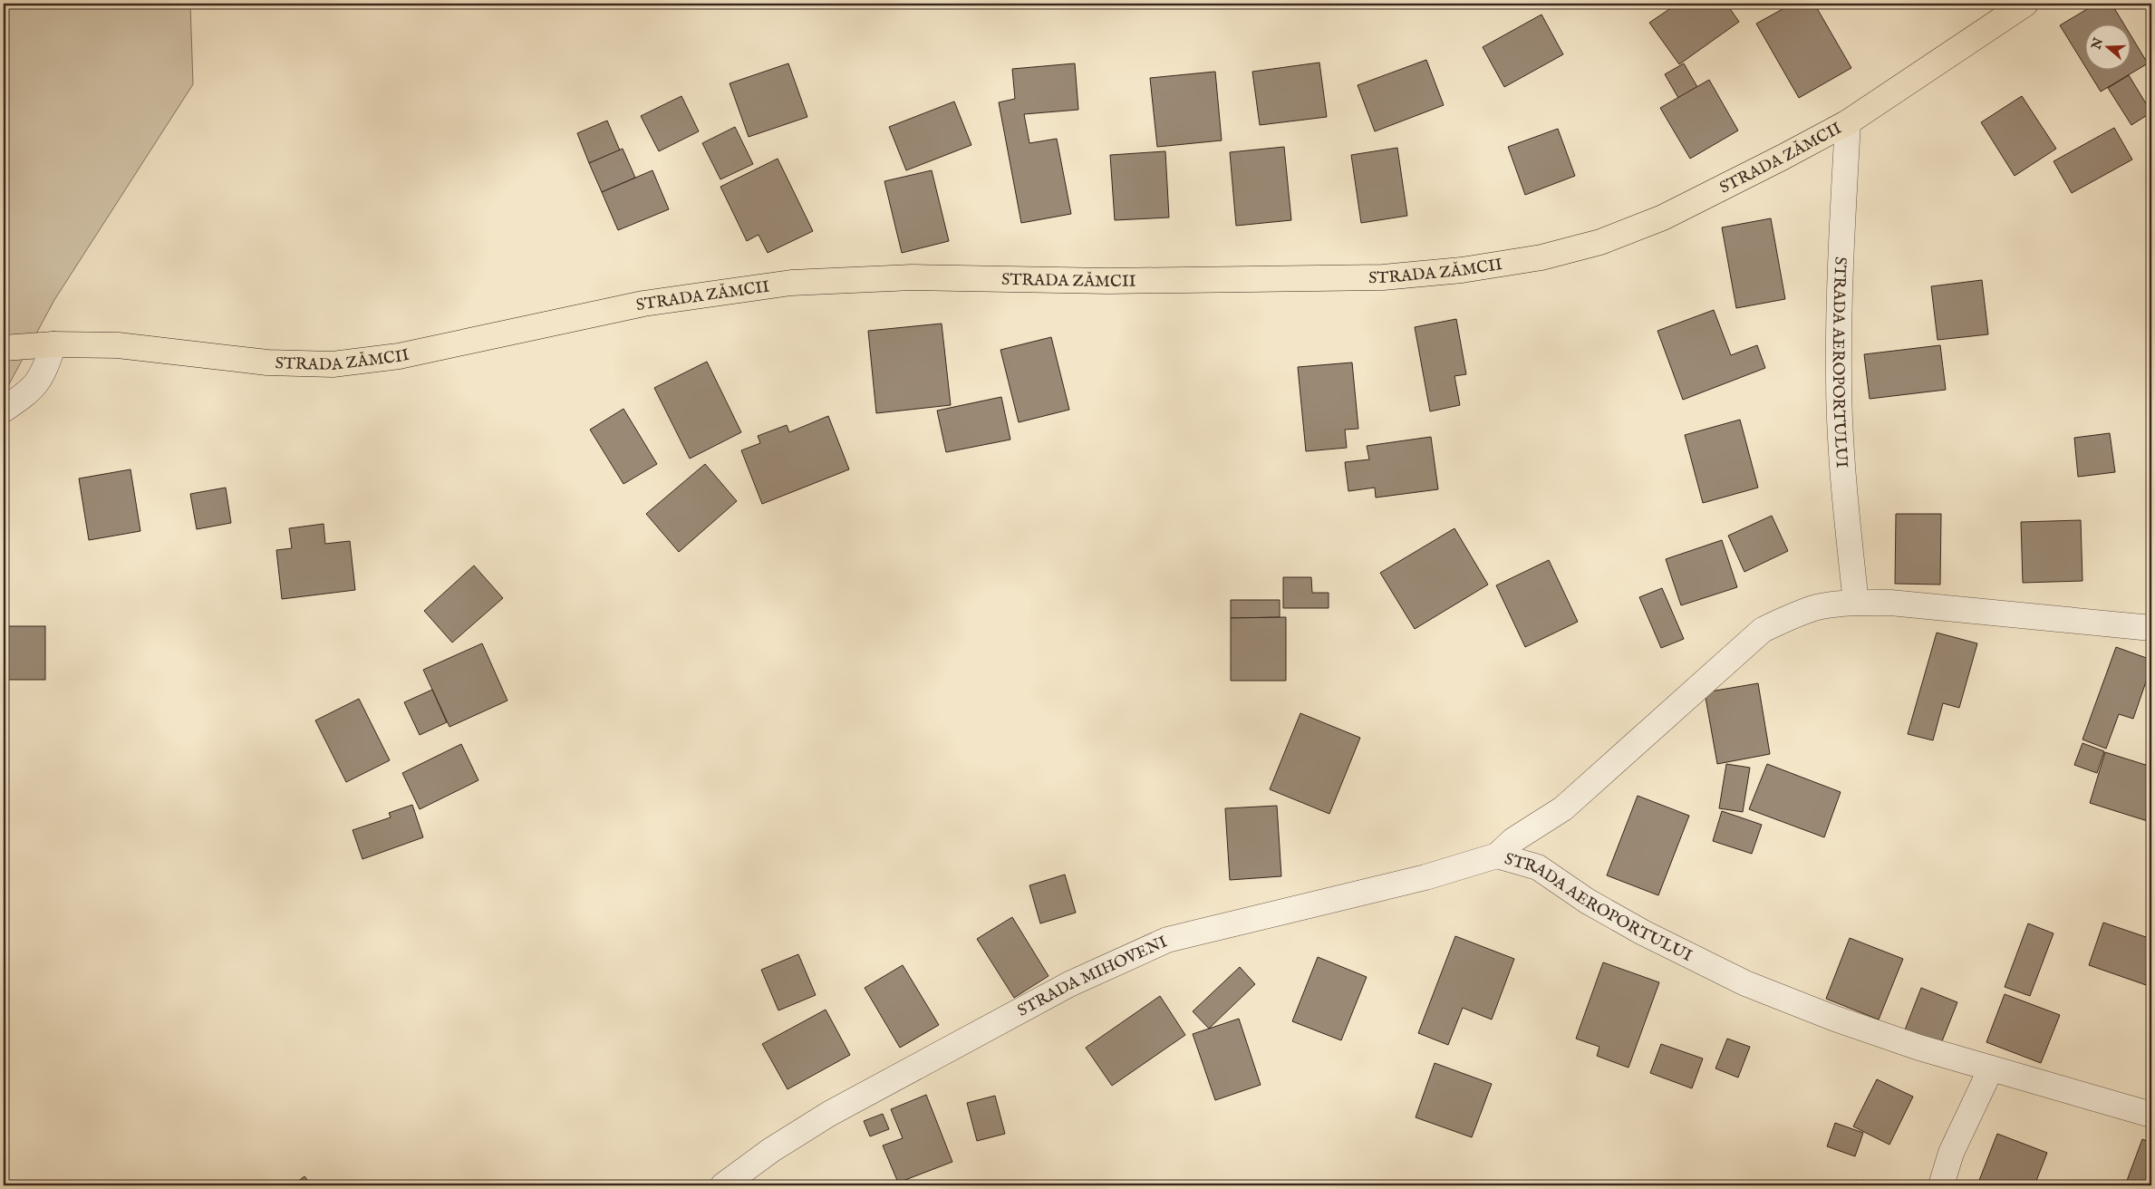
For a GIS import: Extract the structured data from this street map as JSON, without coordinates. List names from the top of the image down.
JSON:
{
  "streets": {
    "main road": ["STRADA ZĂMCII"],
    "street": ["STRADA AEROPORTULUI", "STRADA MIHOVENI"]
  },
  "crossings": [
    ["STRADA ZĂMCII", "STRADA AEROPORTULUI"],
    ["STRADA AEROPORTULUI", "STRADA MIHOVENI"]
  ],
  "north": "left"
}
